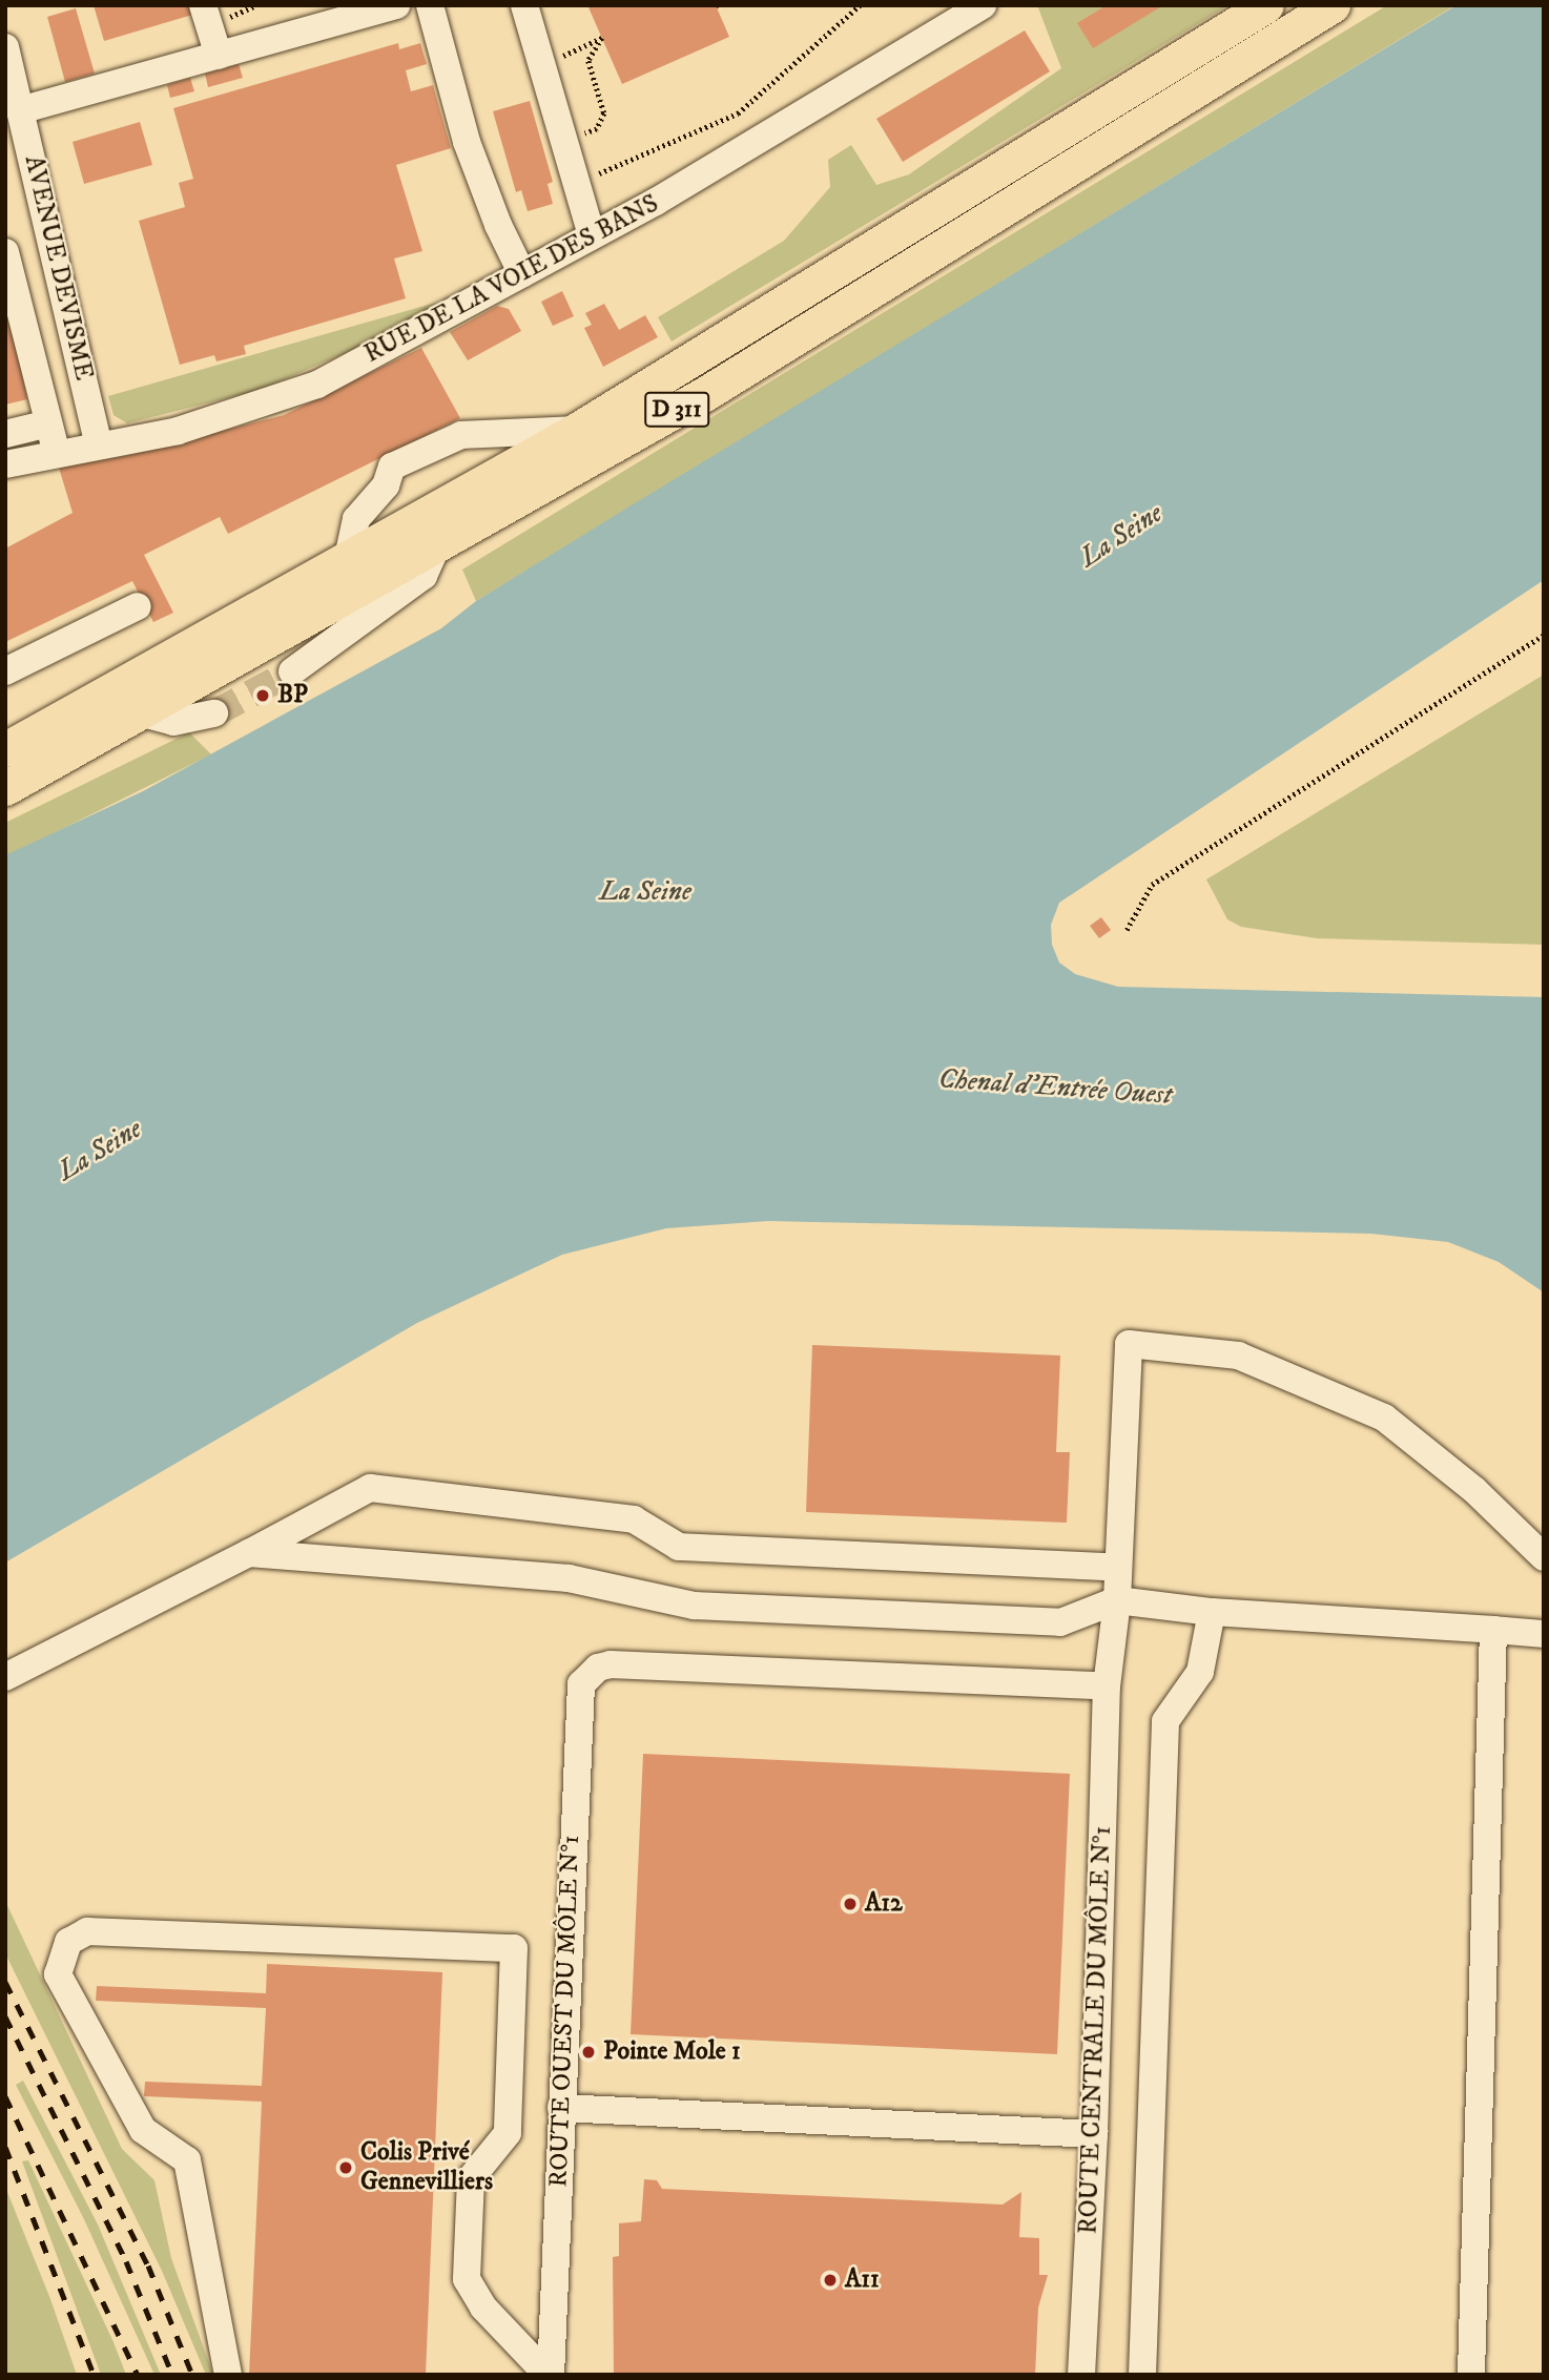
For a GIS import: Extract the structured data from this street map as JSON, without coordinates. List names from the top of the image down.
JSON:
{
  "streets": {
    "main road": ["D 311"],
    "street": [
      "AVENUE DEVISME",
      "RUE DE LA VOIE DES BANS",
      "ROUTE OUEST DU MÔLE N°1",
      "ROUTE CENTRALE DU MÔLE N°1"
    ]
  },
  "crossings": [
    ["AVENUE DEVISME", "RUE DE LA VOIE DES BANS"],
    ["ROUTE OUEST DU MÔLE N°1", "ROUTE CENTRALE DU MÔLE N°1"]
  ],
  "water": ["La Seine", "Chenal d'Entrée Ouest"],
  "places": [
    "BP",
    "A12",
    "Pointe Mole 1",
    "Colis Privé Gennevilliers",
    "A11"
  ]
}
